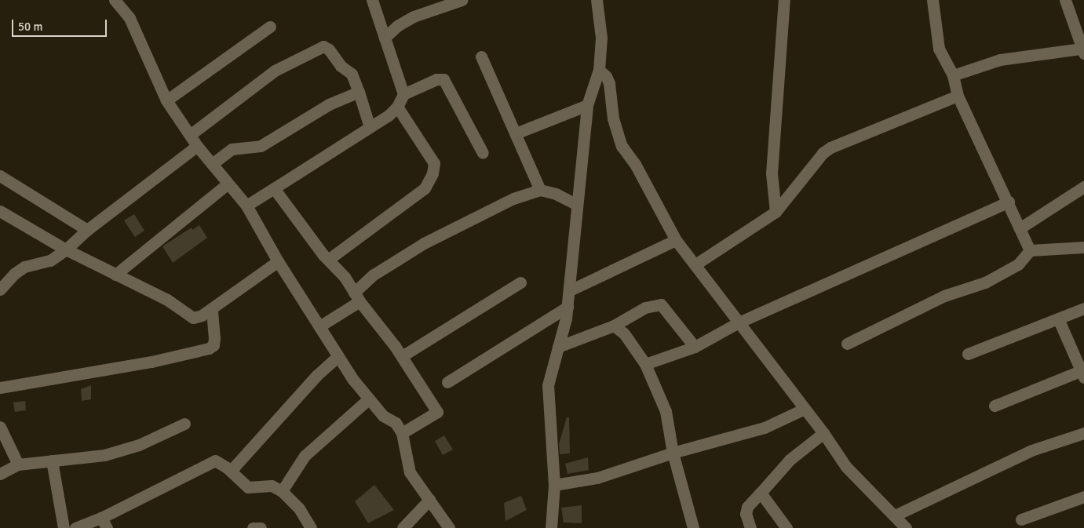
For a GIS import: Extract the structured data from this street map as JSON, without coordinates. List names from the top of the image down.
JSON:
{
  "scale_bar": "50 m"
}
